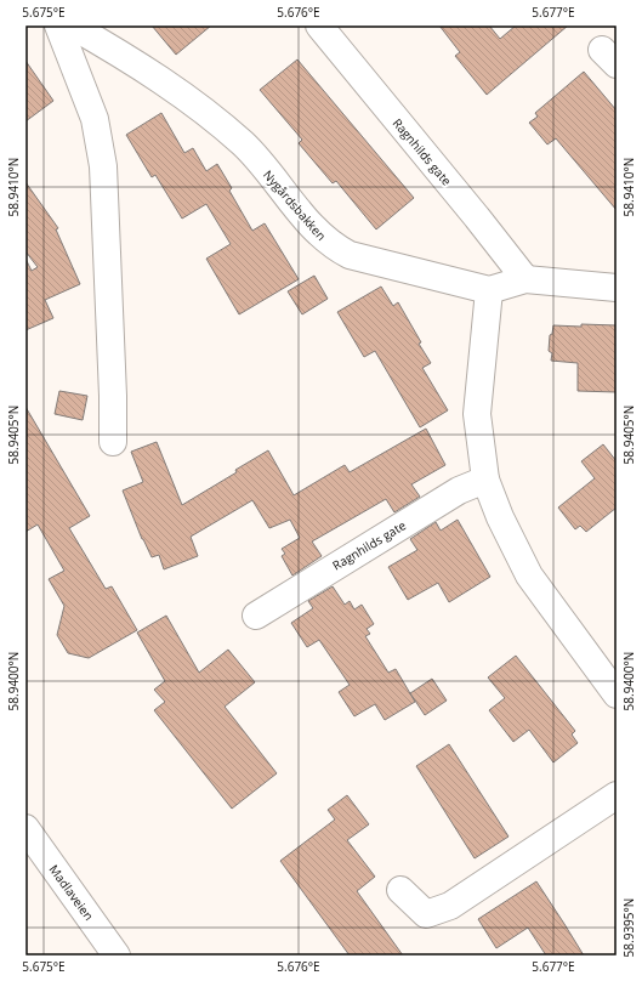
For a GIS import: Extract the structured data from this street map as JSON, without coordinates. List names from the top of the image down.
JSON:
{
  "streets": {
    "street": ["Ragnhilds gate", "Nygårdsbakken", "Madlaveien"]
  },
  "crossings": [
    ["Ragnhilds gate", "Nygårdsbakken"]
  ],
  "coordinates": [
    "5.675°E",
    "5.676°E",
    "5.677°E",
    "58.9410°N",
    "58.9405°N",
    "58.9400°N",
    "58.9395°N"
  ]
}
